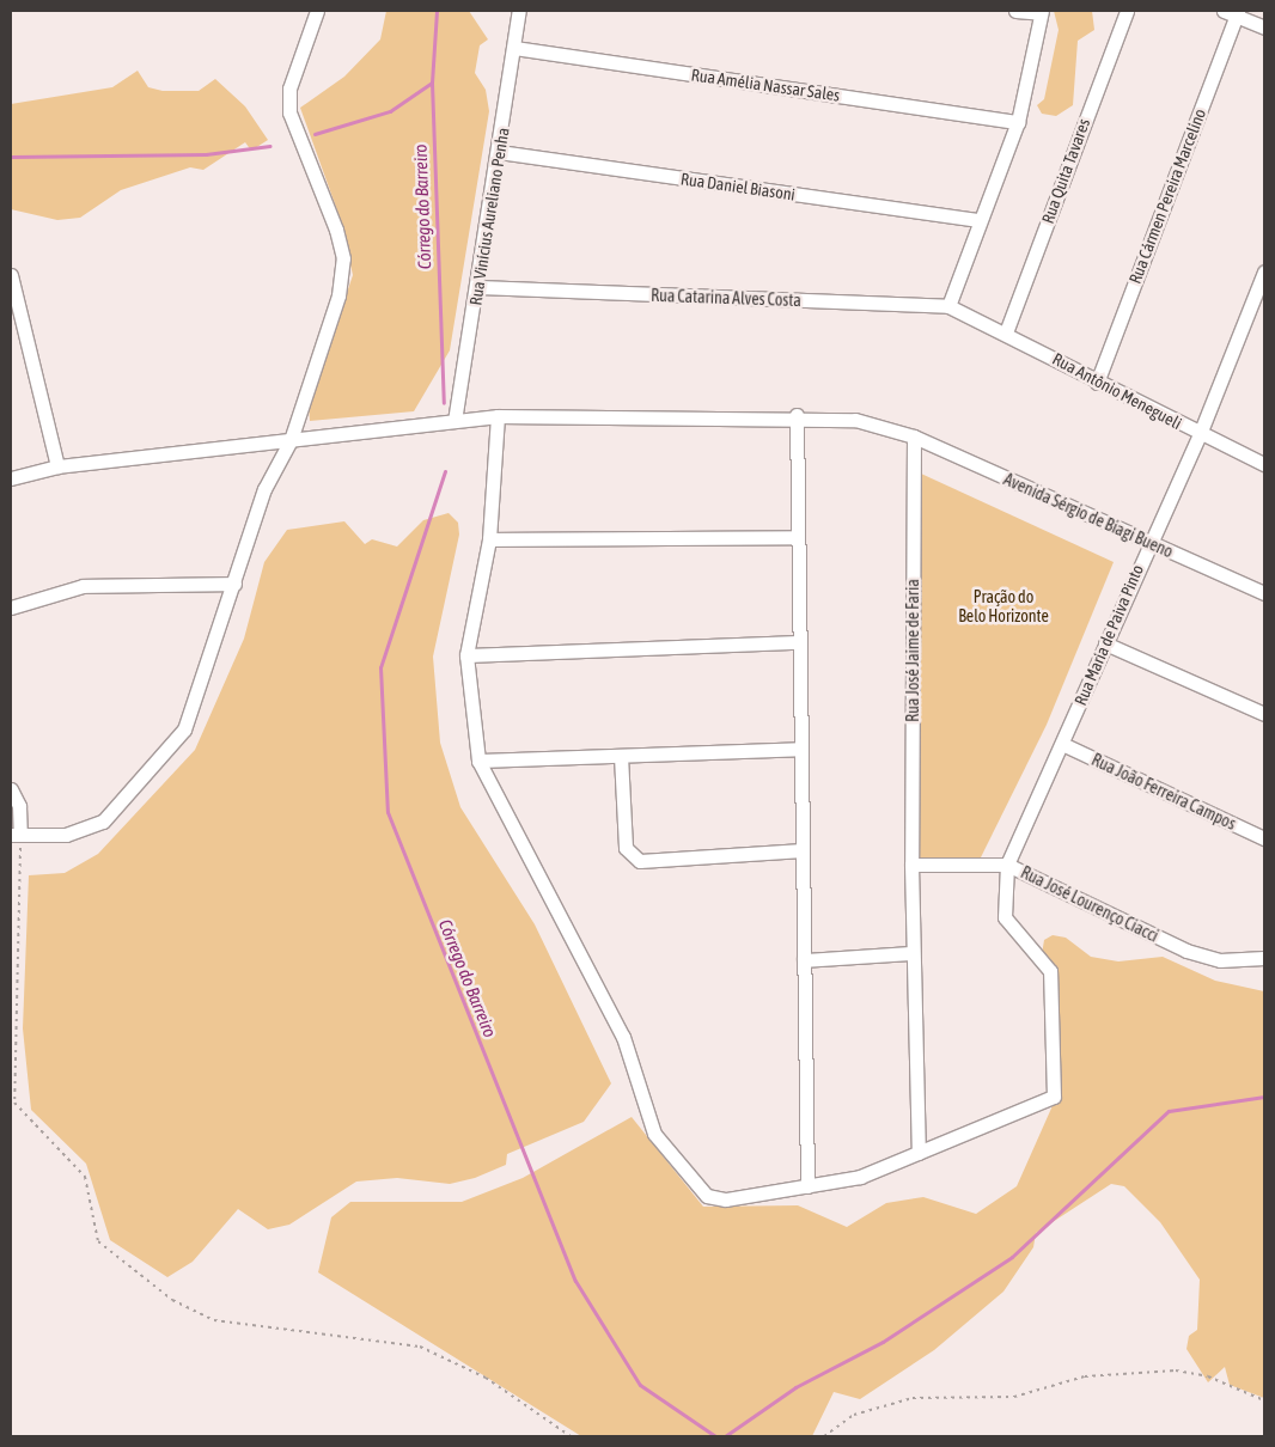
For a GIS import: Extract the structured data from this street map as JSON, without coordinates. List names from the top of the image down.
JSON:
{
  "streets": {
    "street": [
      "Rua Amélia Nassar Sales",
      "Rua Quita Tavares",
      "Rua Daniel Biasoni",
      "Rua Cármen Pereira Marcelino",
      "Rua Vinícius Aureliano Penha",
      "Rua Catarina Alves Costa",
      "Rua Antônio Menegueli",
      "Avenida Sérgio de Biagi Bueno",
      "Rua Maria de Paiva Pinto",
      "Rua José Jaime de Faria",
      "Rua João Ferreira Campos",
      "Rua José Lourenço Ciacci"
    ]
  },
  "crossings": [
    ["Rua Amélia Nassar Sales", "Rua Vinícius Aureliano Penha"],
    ["Rua Quita Tavares", "Rua Antônio Menegueli"],
    ["Rua Daniel Biasoni", "Rua Vinícius Aureliano Penha"],
    ["Rua Cármen Pereira Marcelino", "Rua Antônio Menegueli"],
    ["Rua Vinícius Aureliano Penha", "Rua Catarina Alves Costa"],
    ["Rua Vinícius Aureliano Penha", "Avenida Sérgio de Biagi Bueno"],
    ["Rua Catarina Alves Costa", "Rua Antônio Menegueli"],
    ["Rua Antônio Menegueli", "Rua Maria de Paiva Pinto"],
    ["Avenida Sérgio de Biagi Bueno", "Rua Maria de Paiva Pinto"],
    ["Avenida Sérgio de Biagi Bueno", "Rua José Jaime de Faria"],
    ["Rua Maria de Paiva Pinto", "Rua João Ferreira Campos"],
    ["Rua Maria de Paiva Pinto", "Rua José Lourenço Ciacci"],
    ["Rua José Jaime de Faria", "Rua José Lourenço Ciacci"]
  ],
  "water": ["Córrego do Barreiro"],
  "parks": ["Pração do Belo Horizonte"]
}
